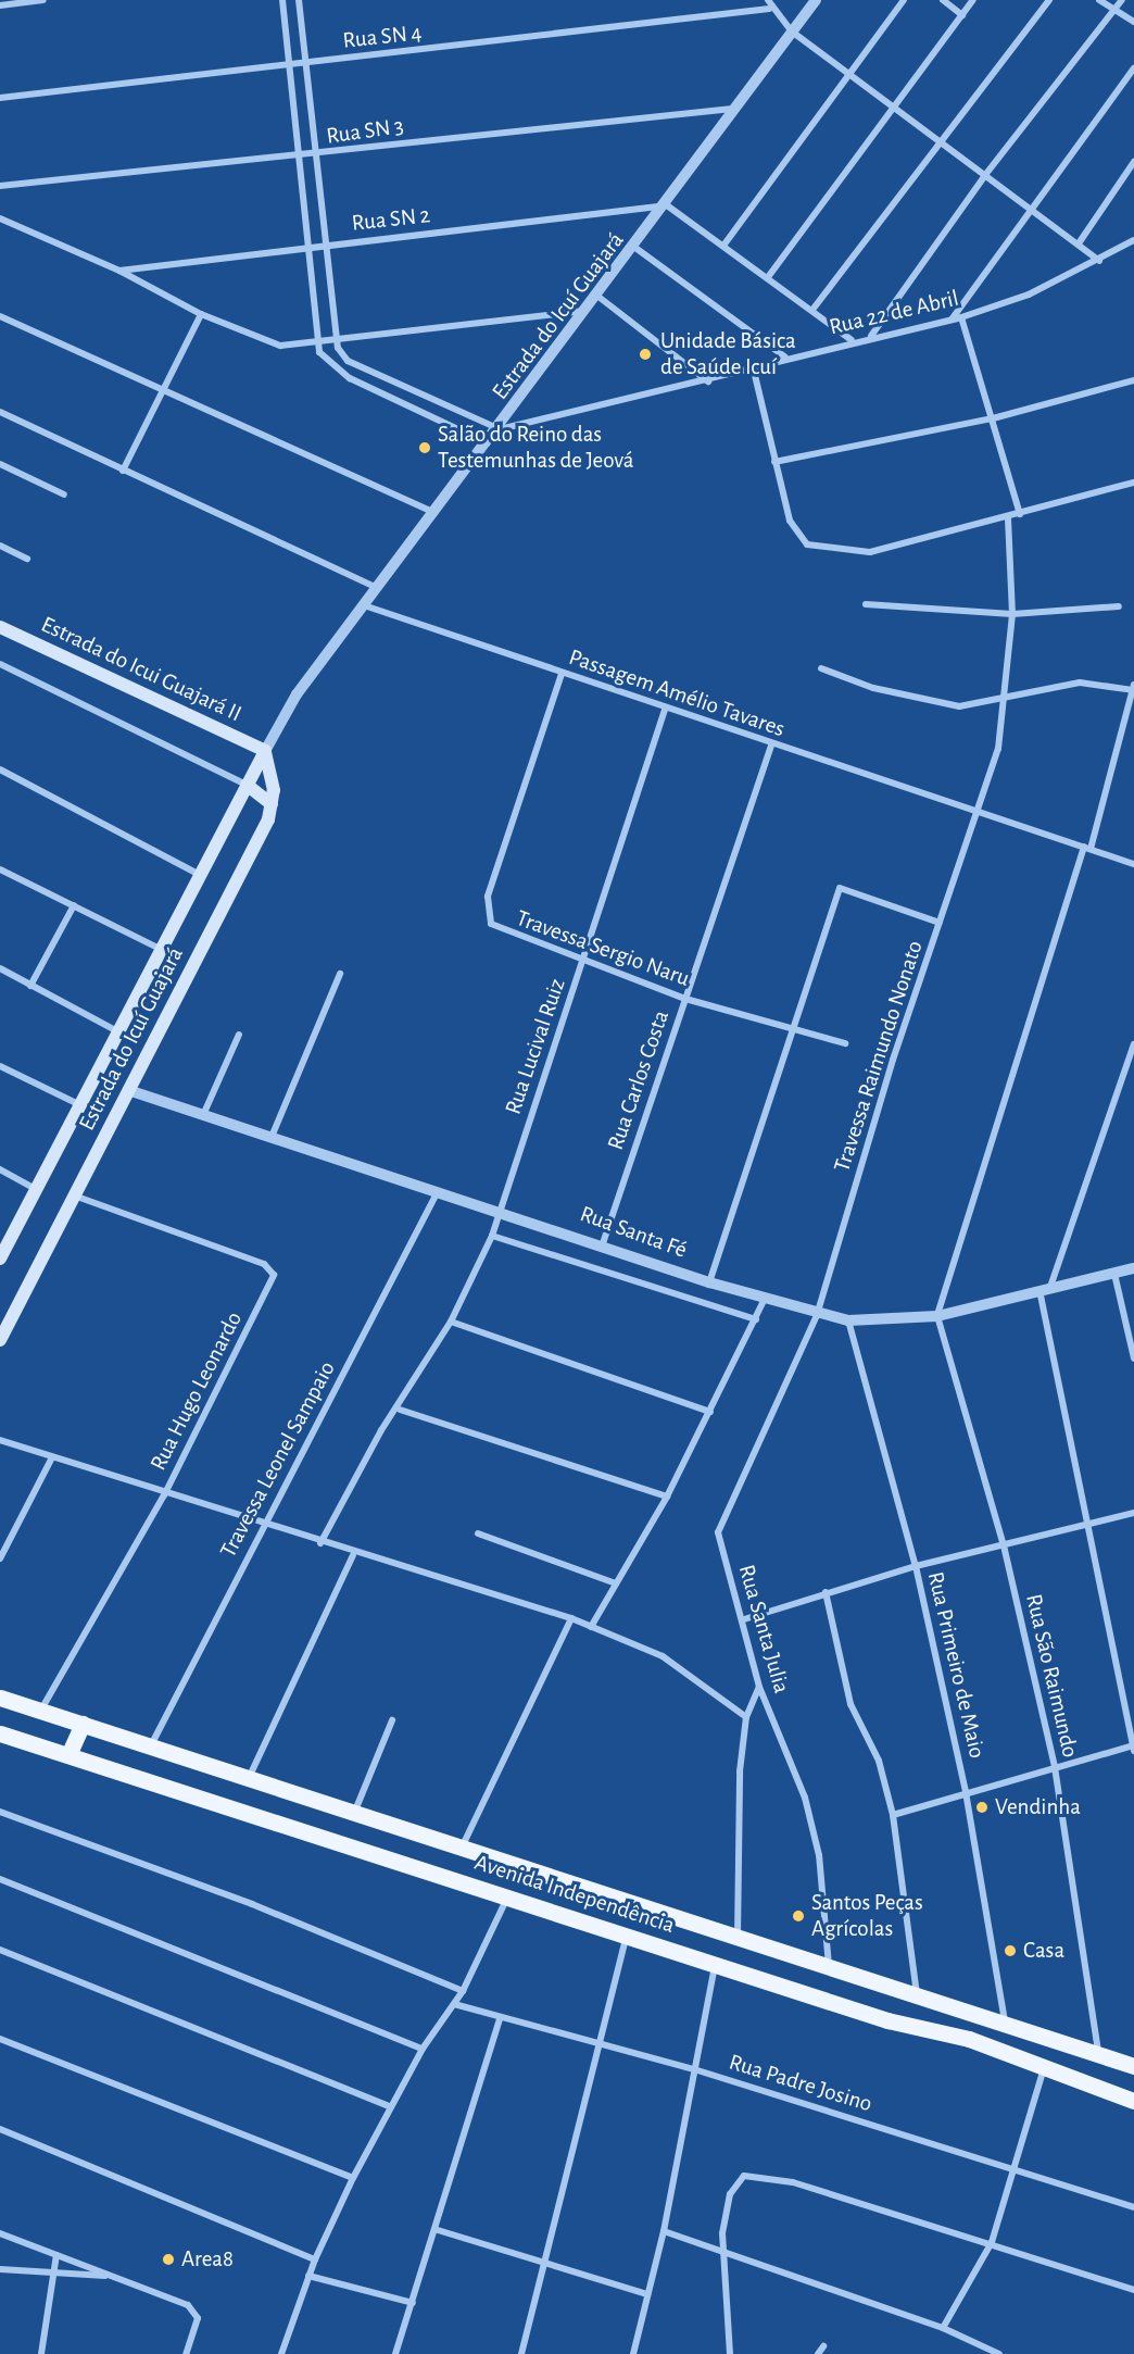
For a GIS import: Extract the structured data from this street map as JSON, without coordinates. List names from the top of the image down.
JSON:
{
  "streets": {
    "main road": ["Estrada do Icuí Guajará", "Estrada do Icui Guajará II", "Avenida Independência"],
    "street": [
      "Rua SN 4",
      "Rua SN 3",
      "Rua SN 2",
      "Rua 22 de Abril",
      "Passagem Amélio Tavares",
      "Travessa Sergio Naru",
      "Rua Lucival Ruiz",
      "Travessa Raimundo Nonato",
      "Rua Carlos Costa",
      "Rua Santa Fé",
      "Rua Hugo Leonardo",
      "Travessa Leonel Sampaio",
      "Rua Santa Julia",
      "Rua Primeiro de Maio",
      "Rua São Raimundo",
      "Rua Padre Josino"
    ]
  },
  "crossings": [
    ["Rua SN 3", "Estrada do Icuí Guajará"],
    ["Rua SN 2", "Estrada do Icuí Guajará"],
    ["Rua 22 de Abril", "Estrada do Icuí Guajará"],
    ["Estrada do Icuí Guajará", "Estrada do Icui Guajará II"],
    ["Estrada do Icuí Guajará", "Passagem Amélio Tavares"],
    ["Estrada do Icuí Guajará", "Rua Santa Fé"],
    ["Estrada do Icuí Guajará", "Rua Hugo Leonardo"],
    ["Passagem Amélio Tavares", "Travessa Sergio Naru"],
    ["Passagem Amélio Tavares", "Rua Lucival Ruiz"],
    ["Passagem Amélio Tavares", "Travessa Raimundo Nonato"],
    ["Passagem Amélio Tavares", "Rua Carlos Costa"],
    ["Travessa Sergio Naru", "Rua Lucival Ruiz"],
    ["Travessa Sergio Naru", "Rua Carlos Costa"],
    ["Rua Lucival Ruiz", "Rua Santa Fé"],
    ["Travessa Raimundo Nonato", "Rua Santa Fé"],
    ["Travessa Raimundo Nonato", "Rua Santa Julia"],
    ["Rua Carlos Costa", "Rua Santa Fé"],
    ["Rua Santa Fé", "Travessa Leonel Sampaio"],
    ["Rua Santa Fé", "Rua Santa Julia"],
    ["Rua Santa Fé", "Rua Primeiro de Maio"],
    ["Rua Santa Fé", "Rua São Raimundo"],
    ["Rua Hugo Leonardo", "Avenida Independência"],
    ["Travessa Leonel Sampaio", "Avenida Independência"],
    ["Rua Santa Julia", "Avenida Independência"],
    ["Rua Primeiro de Maio", "Avenida Independência"],
    ["Rua São Raimundo", "Avenida Independência"]
  ],
  "places": [
    "Unidade Básica de Saúde Icuí",
    "Salão do Reino das Testemunhas de Jeová",
    "Vendinha",
    "Santos Peças Agrícolas",
    "Casa",
    "Area8"
  ]
}
